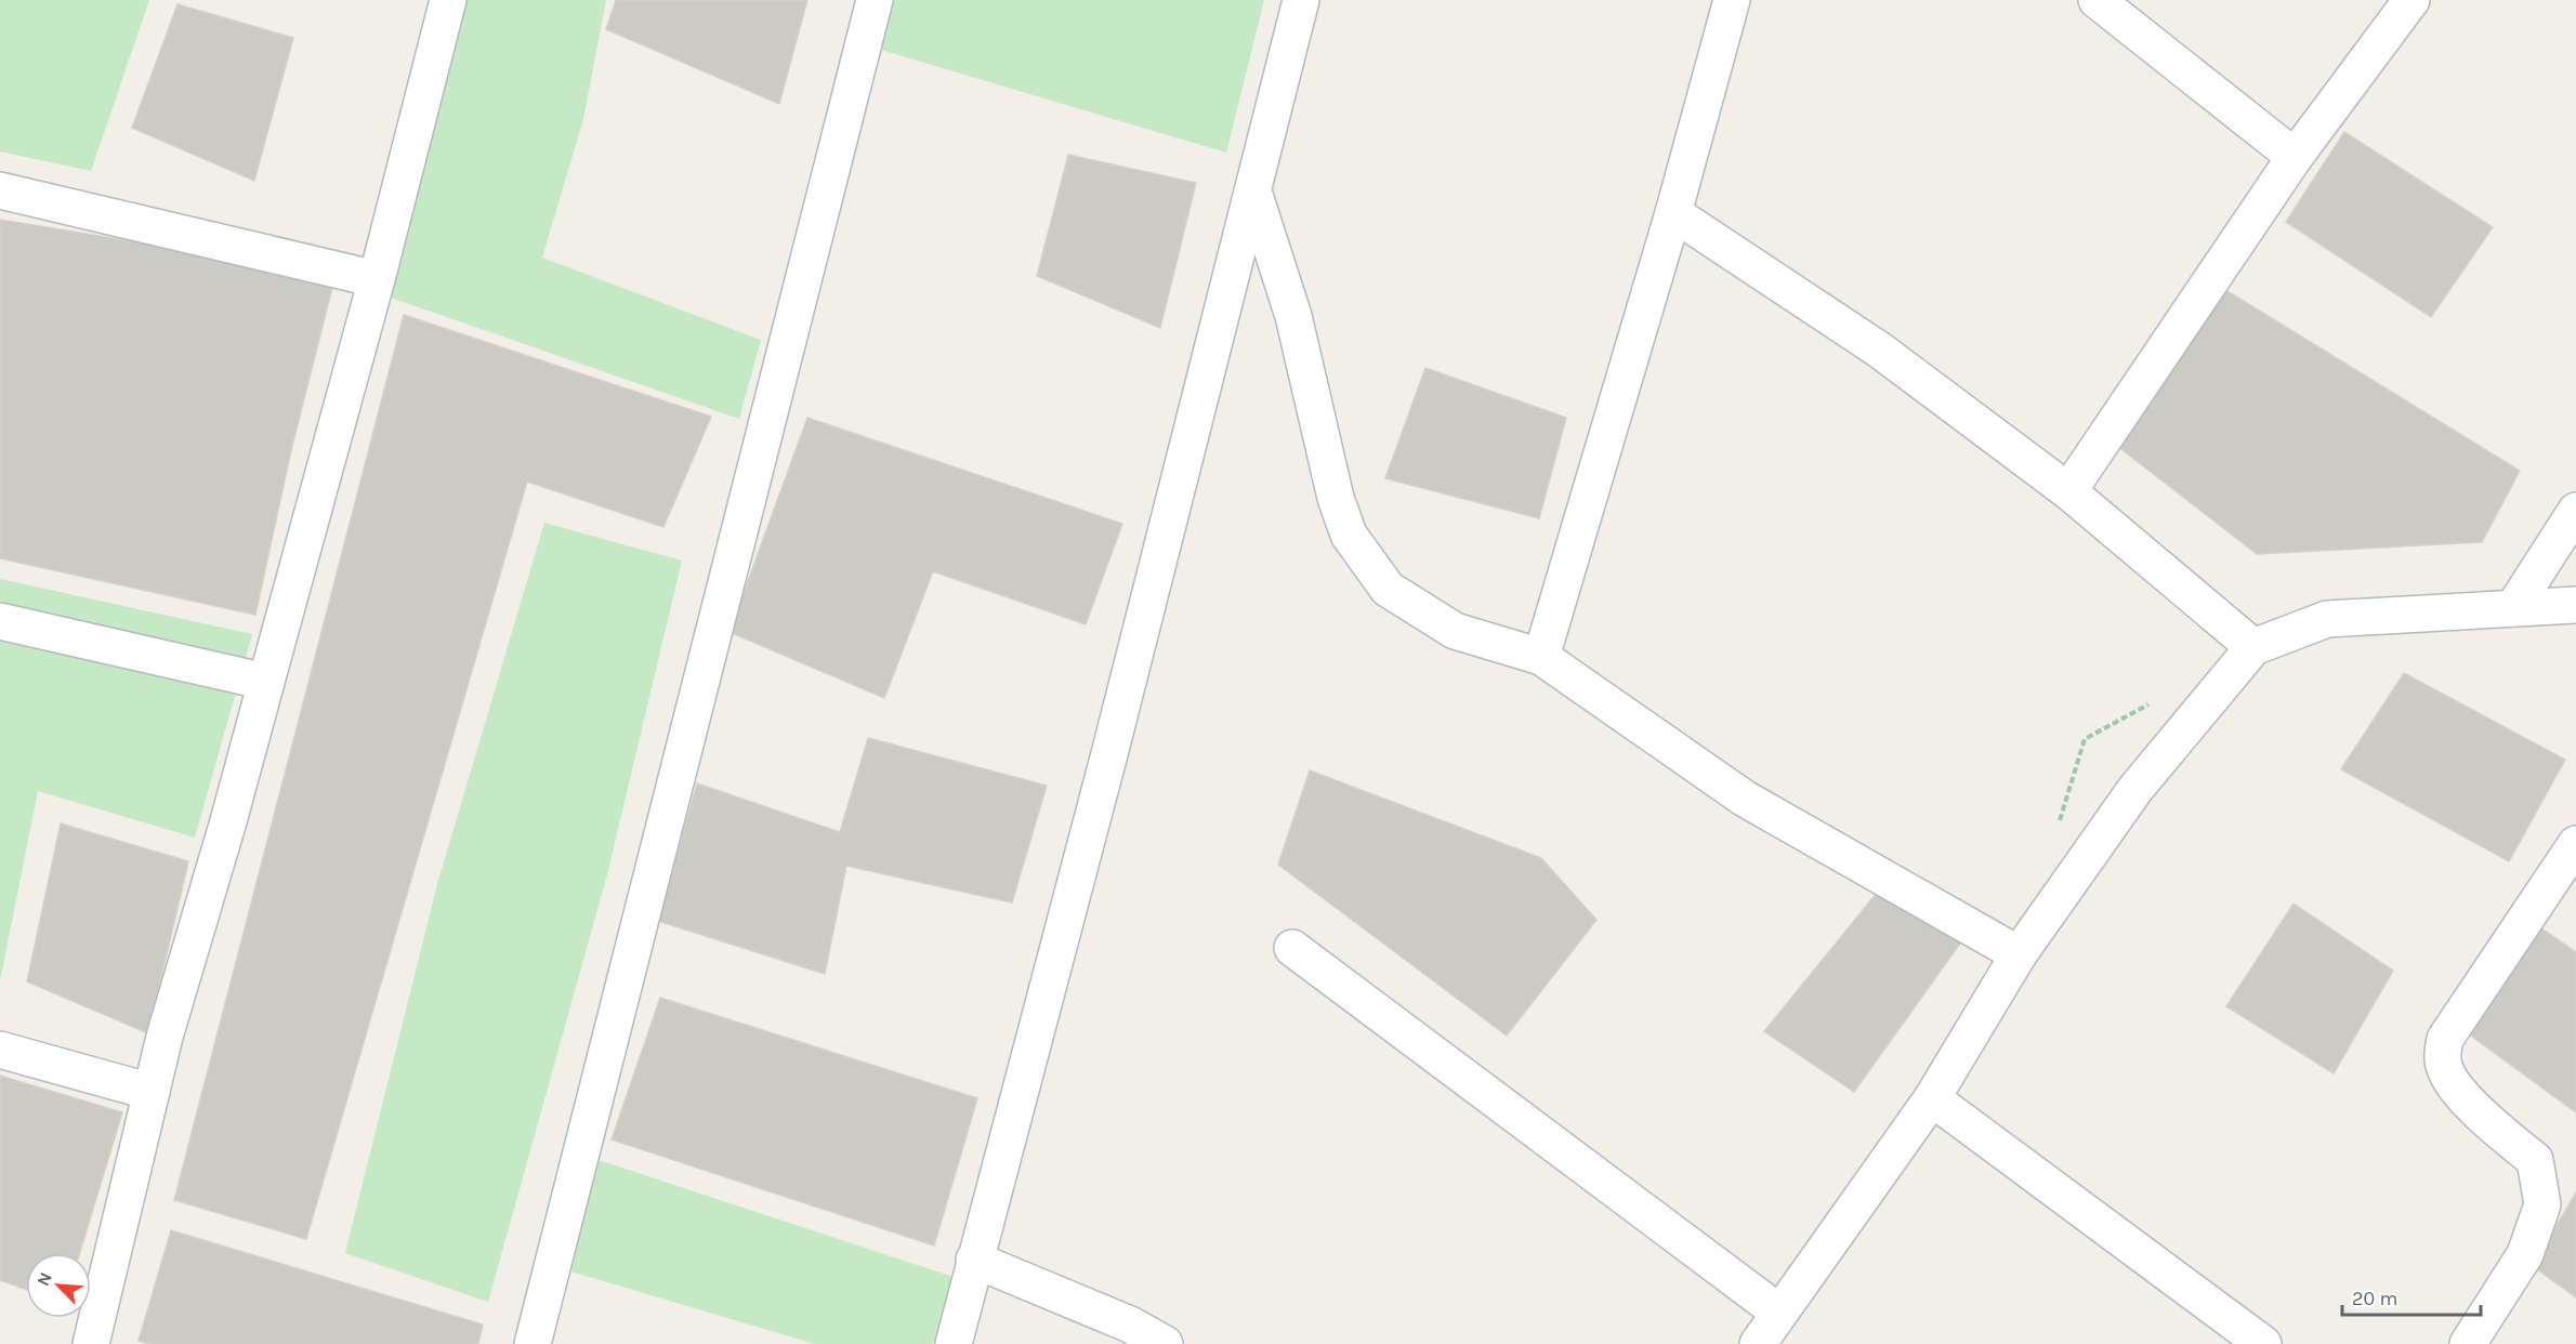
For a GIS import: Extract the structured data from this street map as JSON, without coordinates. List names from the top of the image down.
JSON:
{
  "scale_bar": "20 m",
  "north": "top left"
}
